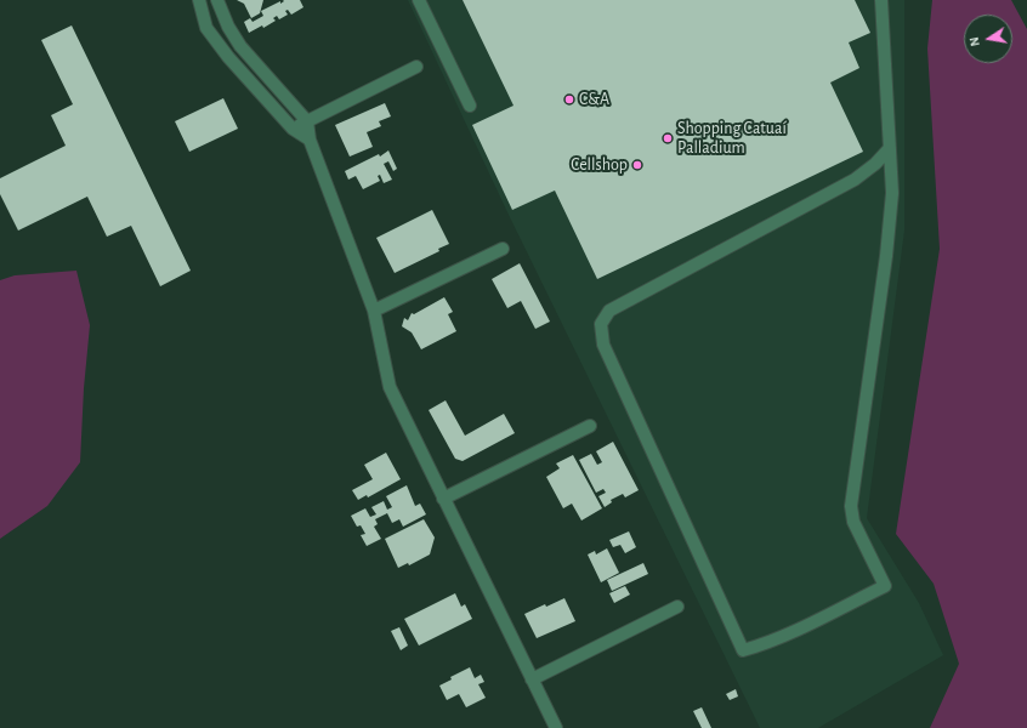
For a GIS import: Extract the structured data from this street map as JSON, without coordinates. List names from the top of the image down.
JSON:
{
  "places": ["C&A", "Shopping Catuaí Palladium", "Cellshop"],
  "north": "left"
}
